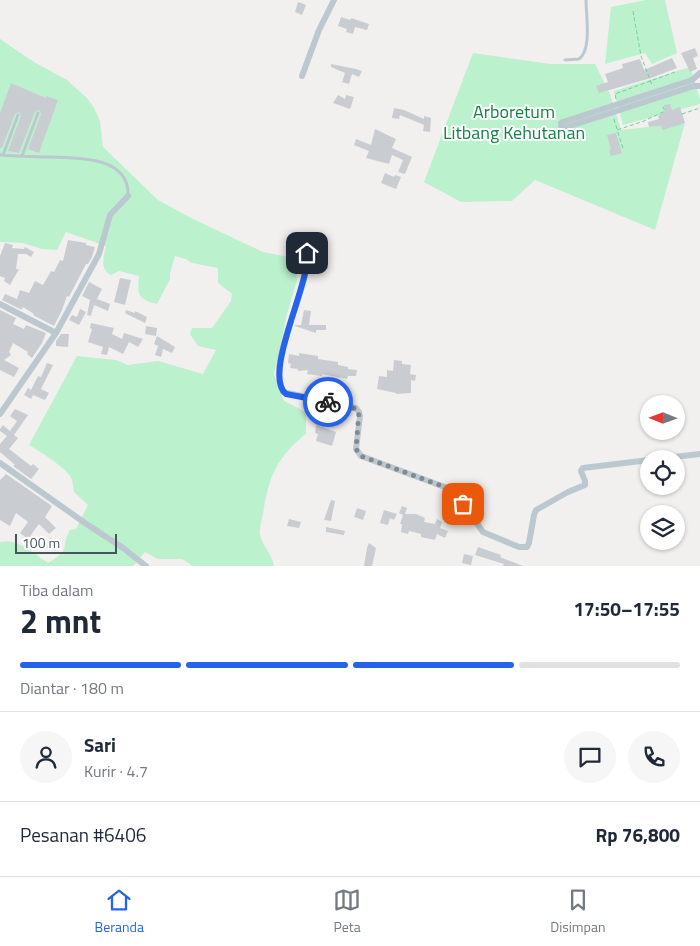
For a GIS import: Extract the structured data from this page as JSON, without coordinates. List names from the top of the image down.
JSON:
{
  "parks": ["Arboretum Litbang Kehutanan"],
  "scale_bar": "100 m",
  "north": "left",
  "page": {
    "scale": "100 m",
    "heading": ["2 mnt", "Tiba dalam", "17:50–17:55"],
    "panel": [
      "Sari",
      "Kurir · 4.7",
      "Pesanan #6406",
      "Rp 76,800"
    ],
    "bar": "Diantar · 180 m",
    "tabs": ["Beranda", "Peta", "Disimpan"]
  }
}
